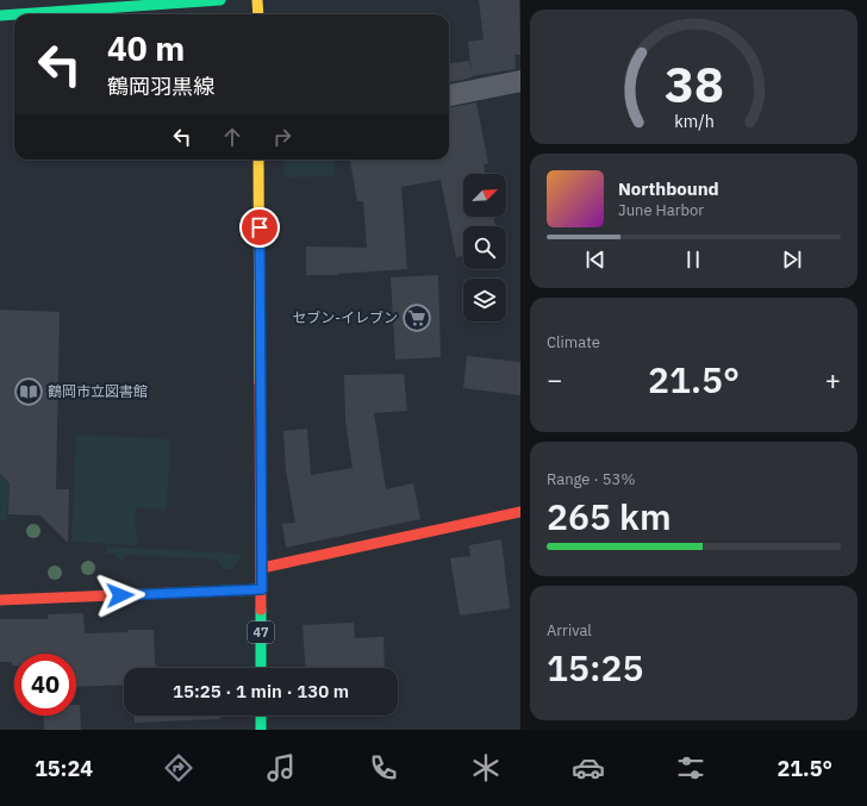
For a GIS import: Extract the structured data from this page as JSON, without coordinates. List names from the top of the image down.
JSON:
{
  "streets": {
    "street": ["47"]
  },
  "places": {
    "supermarket": ["セブン-イレブン"],
    "library": ["鶴岡市立図書館"]
  },
  "north": "top right",
  "page": {
    "turn": ["40 m", "鶴岡羽黒線"],
    "song": ["Northbound", "June Harbor"],
    "tile": [
      "Climate",
      ["Range · 53%", "265 km"],
      ["Arrival", "15:25"]
    ],
    "heat": ["−", "21.5°", "+"],
    "limit": "40",
    "trip": "15:25 · 1 min · 130 m",
    "tabs": ["15:24", "21.5°"],
    "gauge": ["38", "km/h"]
  }
}
